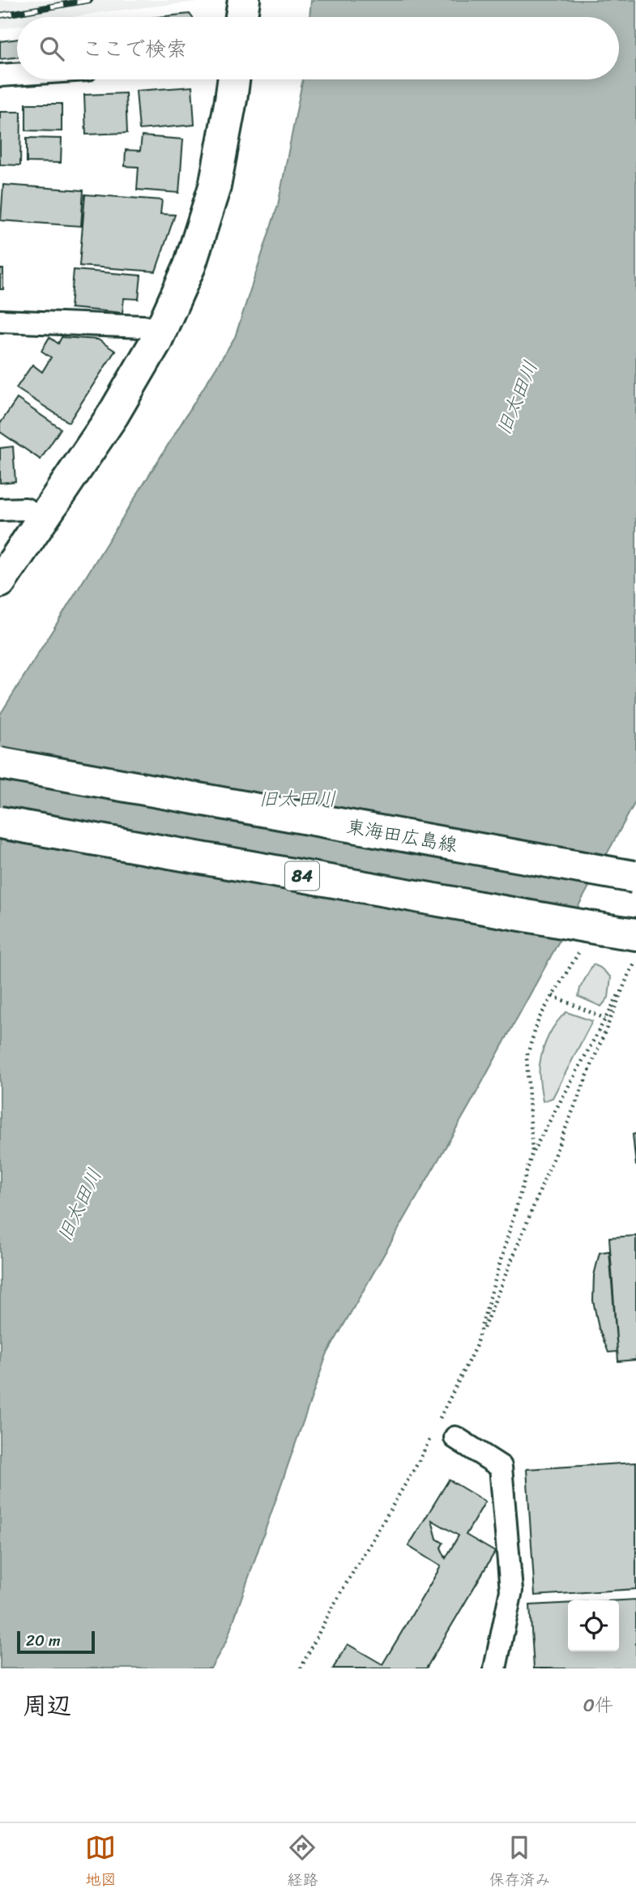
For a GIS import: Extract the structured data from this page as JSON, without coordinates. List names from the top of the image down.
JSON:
{
  "streets": {
    "main road": ["東海田広島線", "84"]
  },
  "water": ["旧太田川"],
  "scale_bar": "20 m",
  "page": {
    "search": "ここで検索",
    "scale": "20 m",
    "heading": ["周辺", "0件"],
    "nav": ["地図", "経路", "保存済み"]
  }
}
